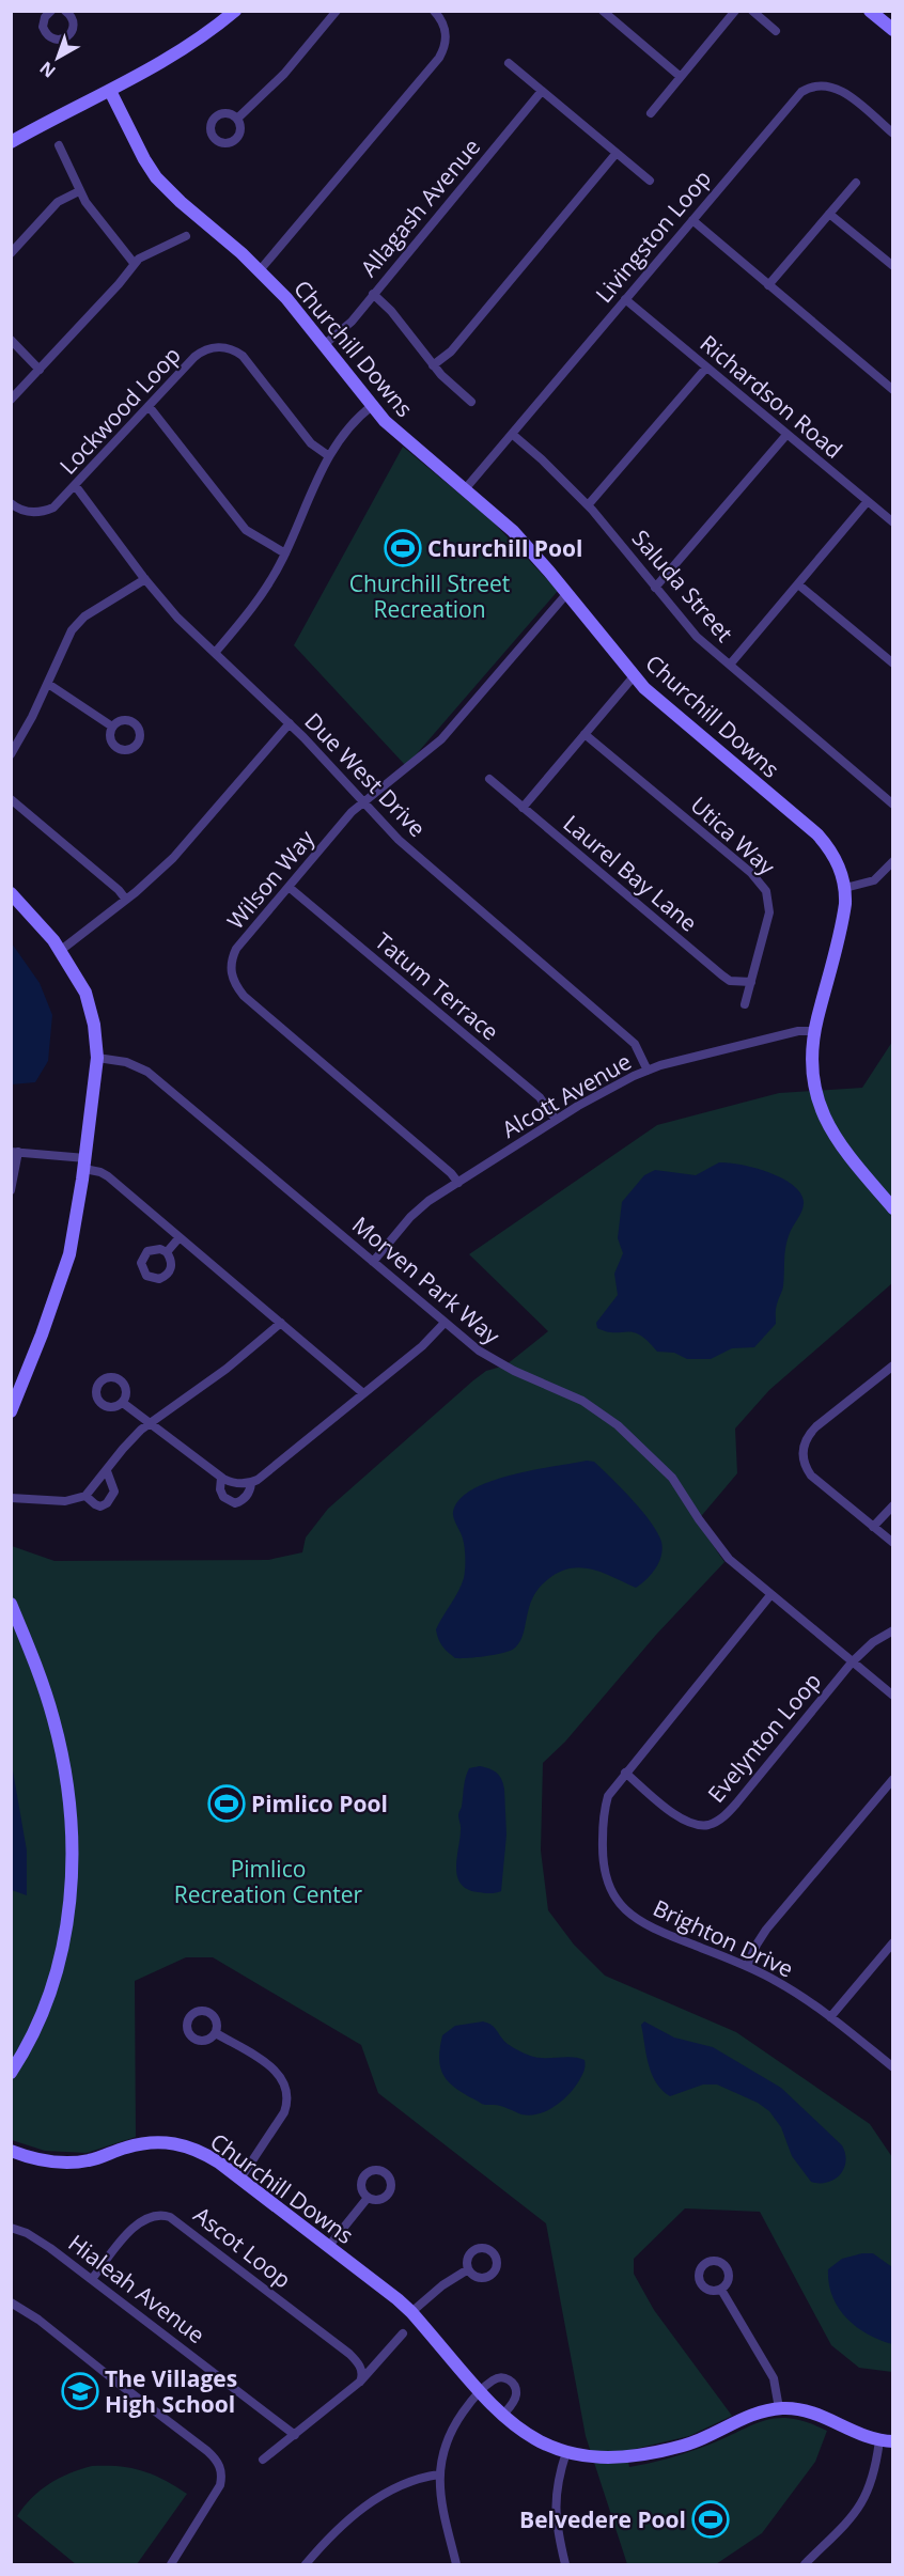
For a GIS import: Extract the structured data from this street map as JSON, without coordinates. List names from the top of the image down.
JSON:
{
  "streets": {
    "street": [
      "Allagash Avenue",
      "Livingston Loop",
      "Churchill Downs",
      "Richardson Road",
      "Lockwood Loop",
      "Saluda Street",
      "Due West Drive",
      "Utica Way",
      "Laurel Bay Lane",
      "Wilson Way",
      "Tatum Terrace",
      "Alcott Avenue",
      "Morven Park Way",
      "Evelynton Loop",
      "Brighton Drive",
      "Ascot Loop",
      "Hialeah Avenue"
    ]
  },
  "crossings": [
    ["Allagash Avenue", "Churchill Downs"],
    ["Livingston Loop", "Churchill Downs"],
    ["Livingston Loop", "Richardson Road"],
    ["Livingston Loop", "Saluda Street"],
    ["Churchill Downs", "Wilson Way"],
    ["Churchill Downs", "Alcott Avenue"],
    ["Lockwood Loop", "Due West Drive"],
    ["Due West Drive", "Wilson Way"],
    ["Due West Drive", "Alcott Avenue"],
    ["Utica Way", "Laurel Bay Lane"],
    ["Wilson Way", "Tatum Terrace"],
    ["Wilson Way", "Alcott Avenue"],
    ["Tatum Terrace", "Alcott Avenue"],
    ["Alcott Avenue", "Morven Park Way"],
    ["Morven Park Way", "Evelynton Loop"],
    ["Morven Park Way", "Brighton Drive"],
    ["Evelynton Loop", "Brighton Drive"],
    ["Ascot Loop", "Hialeah Avenue"]
  ],
  "parks": ["Churchill Street Recreation", "Pimlico Recreation Center"],
  "places": {
    "sports": ["Churchill Pool", "Pimlico Pool", "Belvedere Pool"],
    "school or university": ["The Villages High School"]
  },
  "north": "bottom left"
}
